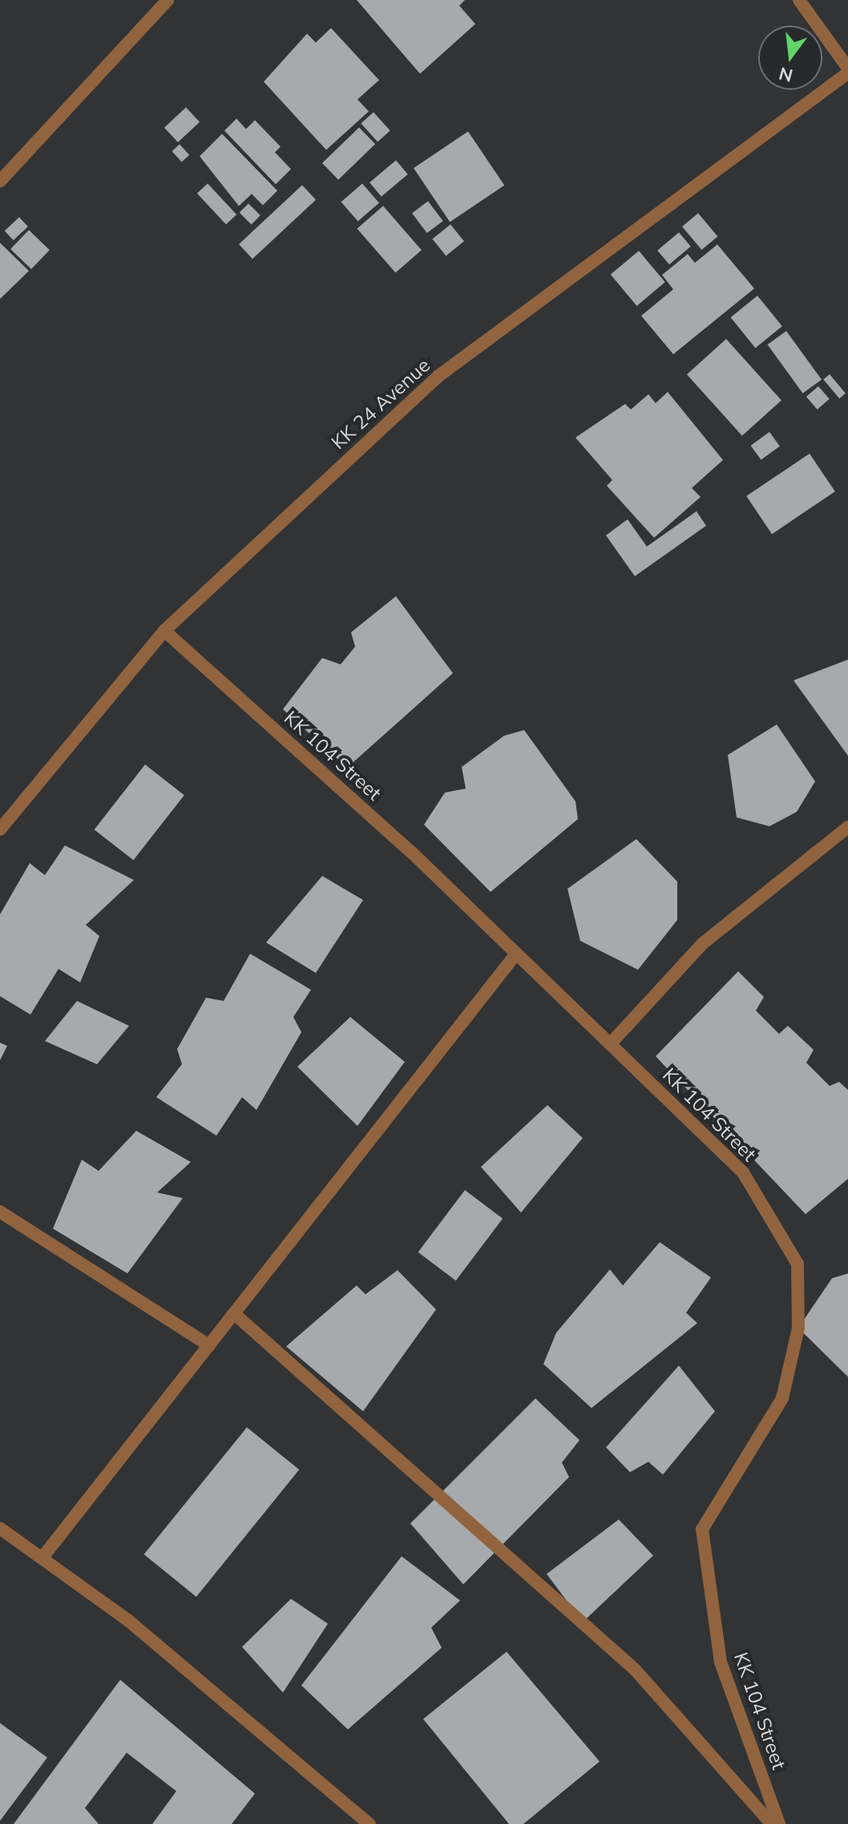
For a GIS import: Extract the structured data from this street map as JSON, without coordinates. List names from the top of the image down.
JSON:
{
  "streets": {
    "street": ["KK 24 Avenue", "KK 104 Street"]
  },
  "crossings": [
    ["KK 24 Avenue", "KK 104 Street"]
  ],
  "north": "bottom"
}
